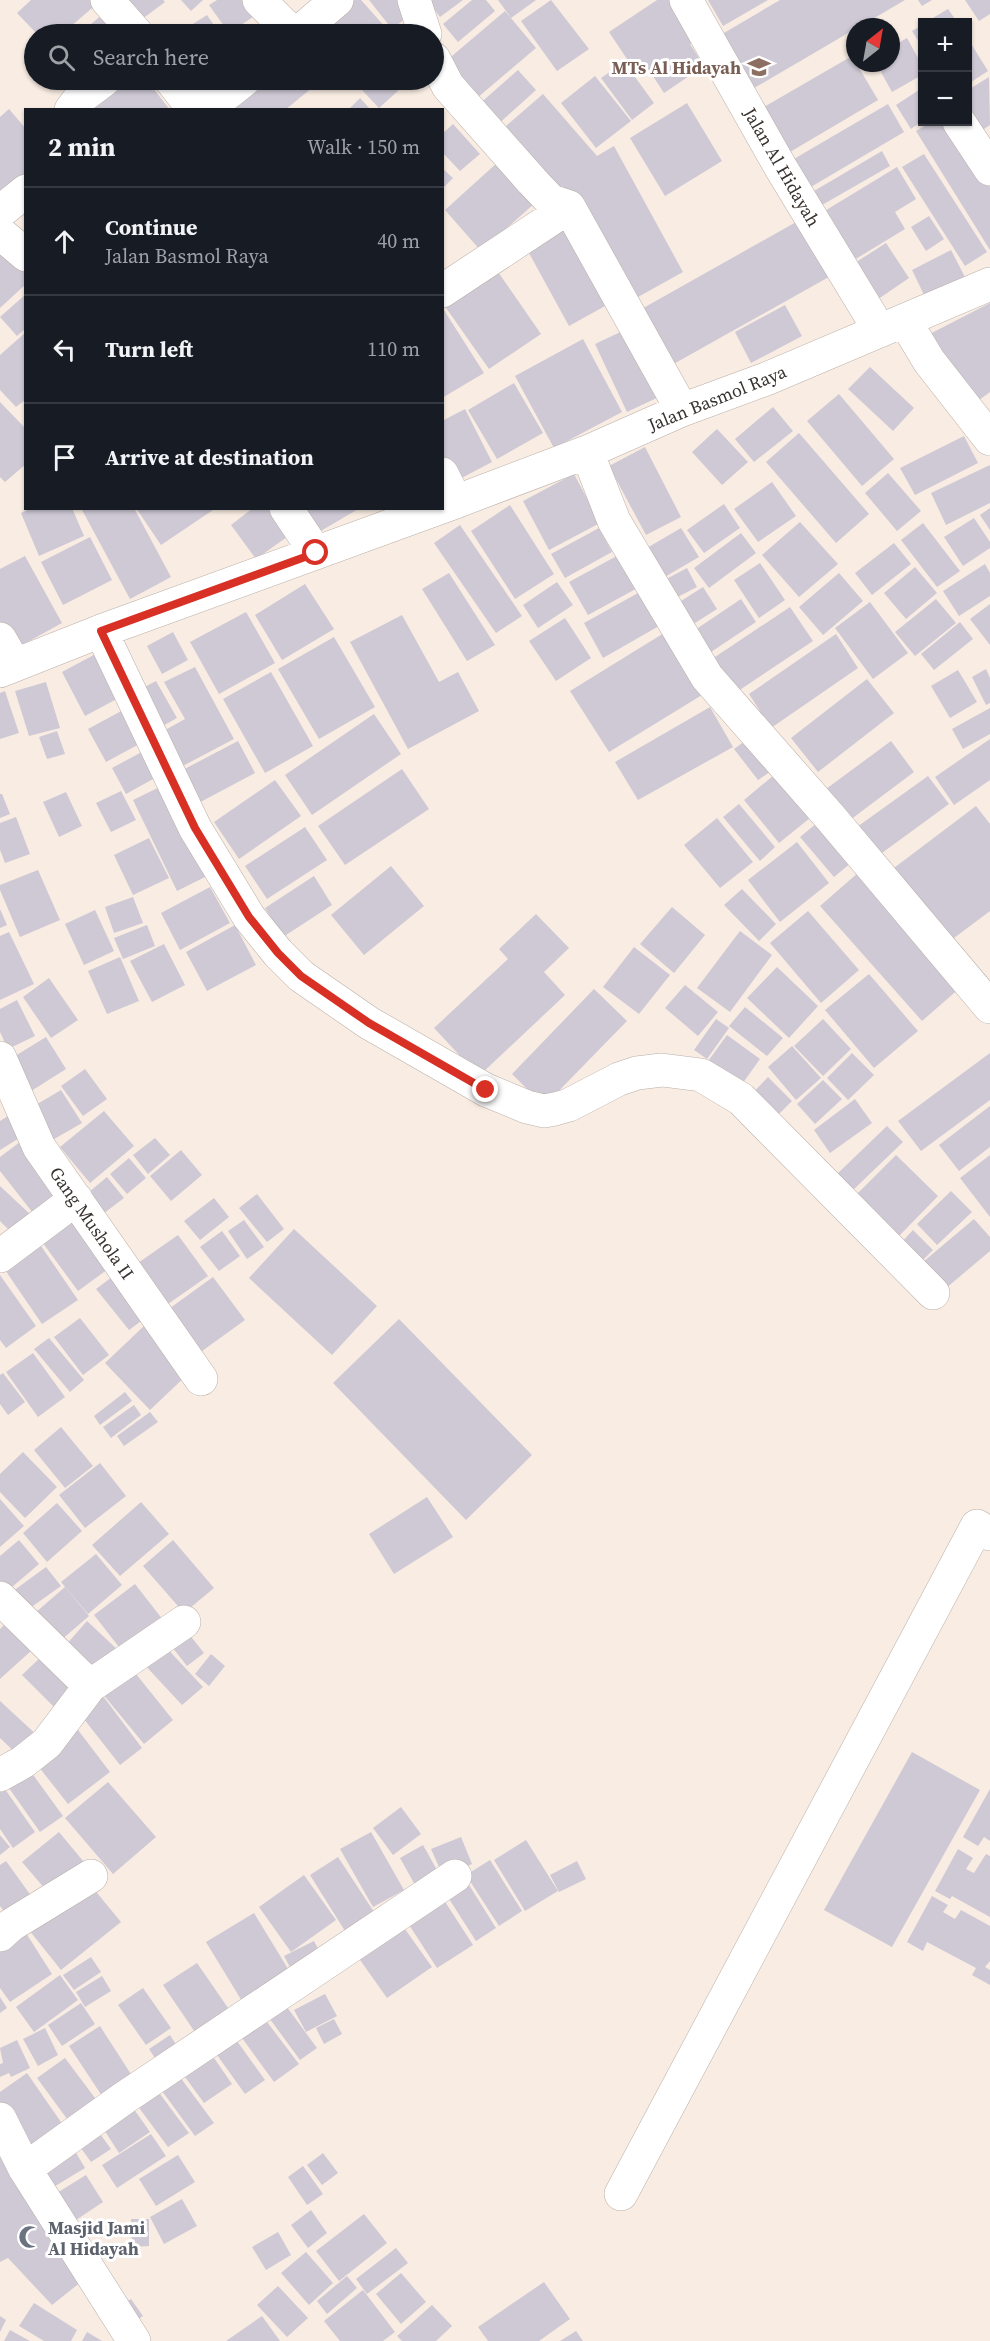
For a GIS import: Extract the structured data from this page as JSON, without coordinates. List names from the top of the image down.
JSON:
{
  "streets": {
    "street": ["Jalan Al Hidayah", "Jalan Basmol Raya", "Gang Mushola II"]
  },
  "crossings": [
    ["Jalan Al Hidayah", "Jalan Basmol Raya"]
  ],
  "places": {
    "school or university": ["MTs Al Hidayah"],
    "mosque": ["Masjid Jami Al Hidayah"]
  },
  "north": "top right",
  "page": {
    "map_buttons": ["+", "−"],
    "search": "Search here",
    "heading": ["2 min", "Walk · 150 m"],
    "list": [
      ["Continue", "Jalan Basmol Raya", "40 m"],
      ["Turn left", "110 m"],
      "Arrive at destination"
    ]
  }
}
